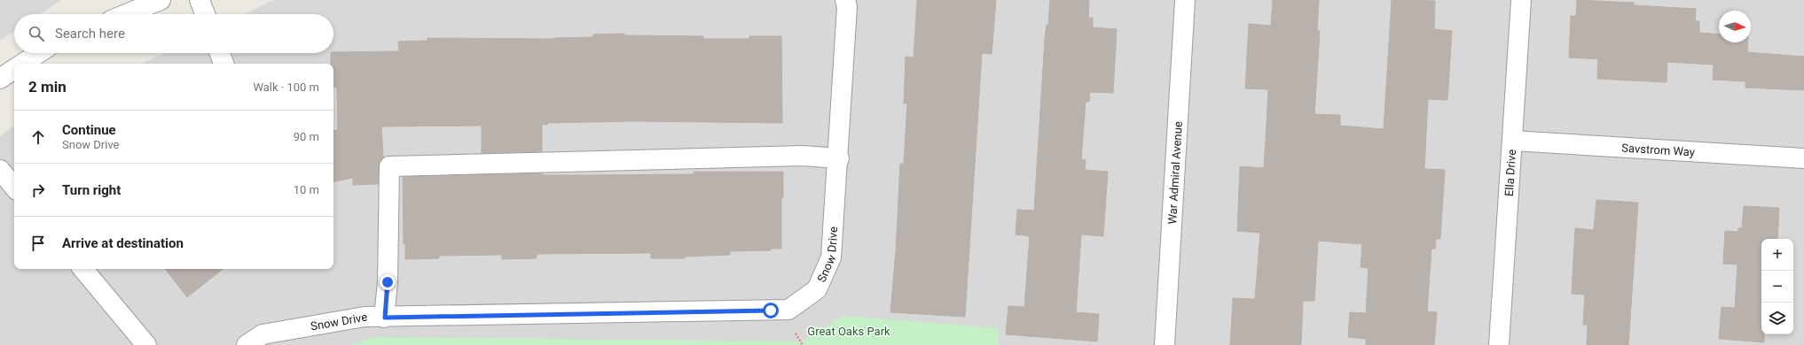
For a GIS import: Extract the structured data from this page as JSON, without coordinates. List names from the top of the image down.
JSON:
{
  "streets": {
    "street": [
      "Savstrom Way",
      "War Admiral Avenue",
      "Ella Drive",
      "Snow Drive"
    ]
  },
  "crossings": [
    ["Savstrom Way", "Ella Drive"]
  ],
  "parks": ["Great Oaks Park"],
  "north": "right",
  "page": {
    "search": "Search here",
    "heading": ["2 min", "Walk · 100 m"],
    "list": [
      ["Continue", "Snow Drive", "90 m"],
      ["Turn right", "10 m"],
      "Arrive at destination"
    ],
    "map_buttons": ["+", "−"]
  }
}
